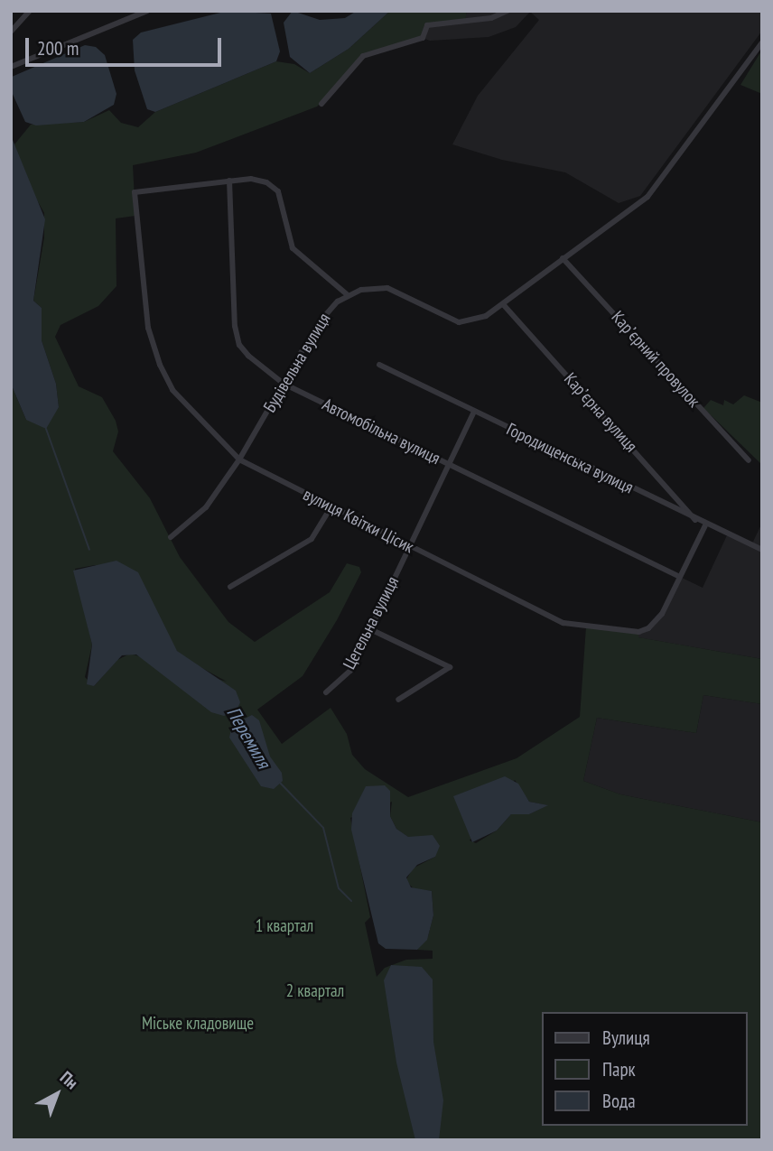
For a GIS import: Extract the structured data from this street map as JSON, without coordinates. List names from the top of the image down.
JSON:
{
  "streets": {
    "street": [
      "Карʼєрний провулок",
      "Будівельна вулиця",
      "Карʼєрна вулиця",
      "Автомобільна вулиця",
      "Городищенська вулиця",
      "вулиця Квітки Цісик",
      "Цегельна вулиця"
    ]
  },
  "crossings": [
    ["Будівельна вулиця", "Автомобільна вулиця"],
    ["Будівельна вулиця", "вулиця Квітки Цісик"],
    ["Карʼєрна вулиця", "Городищенська вулиця"],
    ["Автомобільна вулиця", "вулиця Квітки Цісик"],
    ["Автомобільна вулиця", "Цегельна вулиця"],
    ["Городищенська вулиця", "вулиця Квітки Цісик"],
    ["Городищенська вулиця", "Цегельна вулиця"],
    ["вулиця Квітки Цісик", "Цегельна вулиця"]
  ],
  "water": ["Перемиля"],
  "parks": ["1 квартал", "2 квартал", "Міське кладовище"],
  "legend": ["Вулиця", "Парк", "Вода"],
  "scale_bar": "200 m",
  "north": "top right"
}
